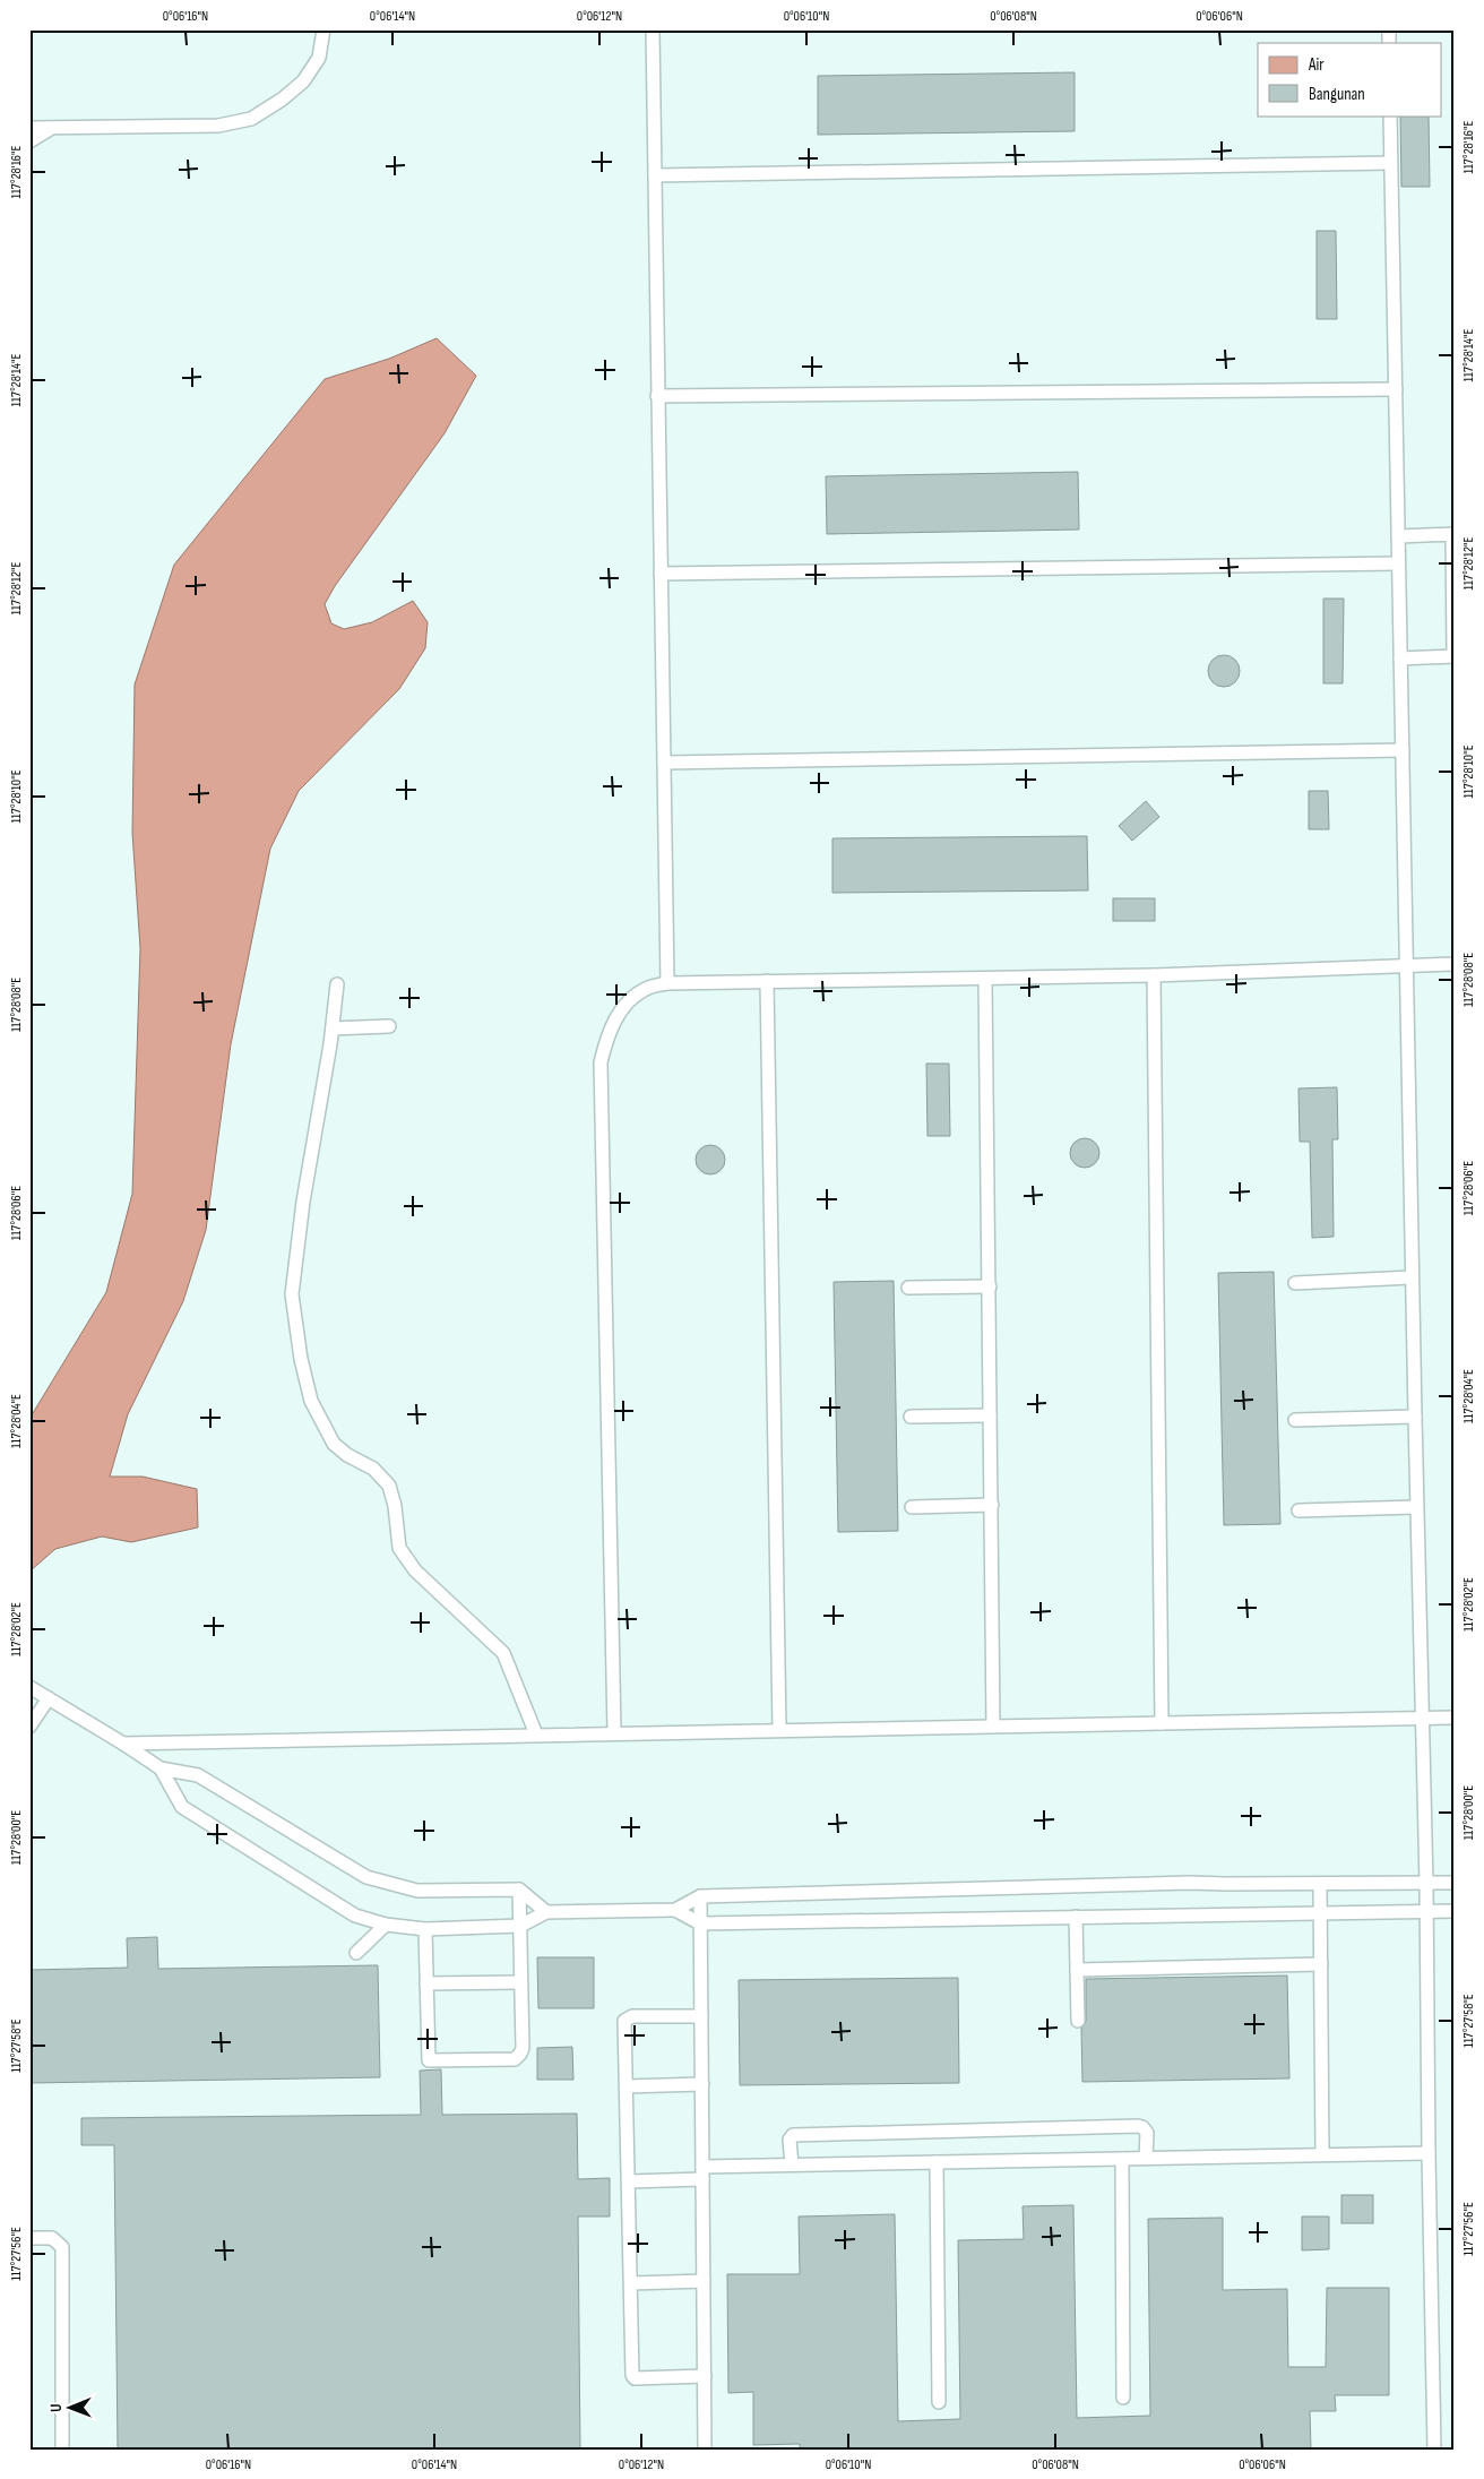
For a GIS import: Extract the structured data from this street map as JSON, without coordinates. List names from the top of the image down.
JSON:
{
  "legend": ["Air", "Bangunan"],
  "north": "left",
  "coordinates": [
    "0°06'16\"N",
    "0°06'14\"N",
    "0°06'12\"N",
    "0°06'10\"N",
    "0°06'08\"N",
    "0°06'06\"N",
    "117°28'16\"E",
    "117°28'14\"E",
    "117°28'12\"E",
    "117°28'10\"E",
    "117°28'08\"E",
    "117°28'06\"E",
    "117°28'04\"E",
    "117°28'02\"E",
    "117°28'00\"E",
    "117°27'58\"E",
    "117°27'56\"E"
  ]
}
